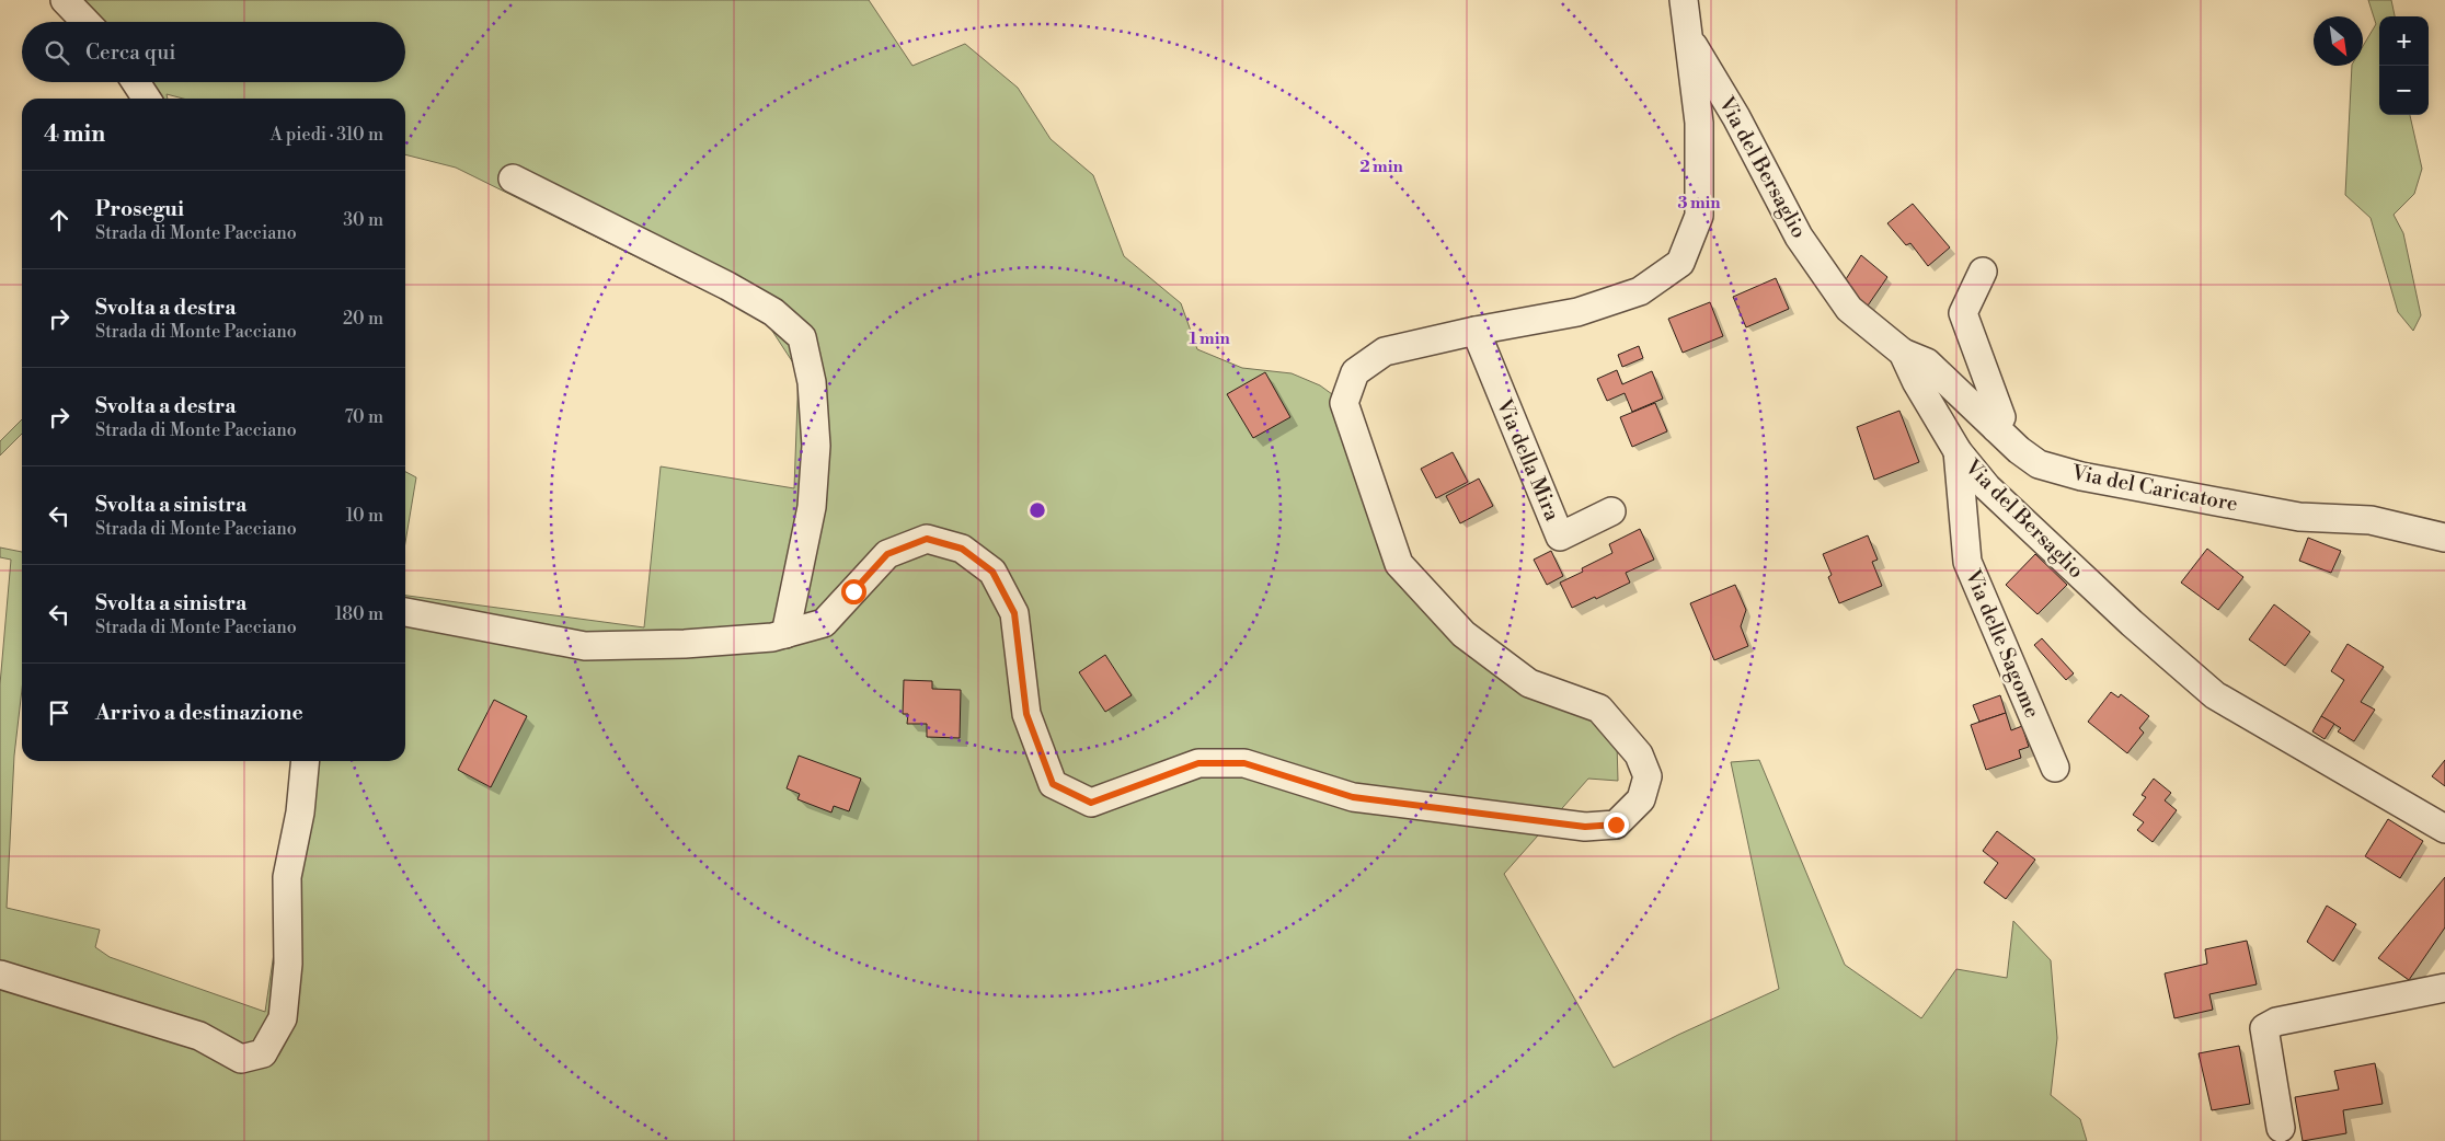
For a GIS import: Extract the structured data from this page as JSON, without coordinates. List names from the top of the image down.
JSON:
{
  "streets": {
    "street": [
      "Via del Bersaglio",
      "Via della Mira",
      "Via del Caricatore",
      "Via delle Sagome"
    ]
  },
  "crossings": [
    ["Via del Bersaglio", "Via del Caricatore"],
    ["Via del Bersaglio", "Via delle Sagome"]
  ],
  "north": "bottom right",
  "page": {
    "map_buttons": ["+", "−"],
    "search": "Cerca qui",
    "heading": ["4 min", "A piedi · 310 m"],
    "list": [
      ["Prosegui", "Strada di Monte Pacciano", "30 m"],
      ["Svolta a destra", "Strada di Monte Pacciano", "20 m"],
      ["Svolta a destra", "Strada di Monte Pacciano", "70 m"],
      ["Svolta a sinistra", "Strada di Monte Pacciano", "10 m"],
      ["Svolta a sinistra", "Strada di Monte Pacciano", "180 m"],
      "Arrivo a destinazione"
    ]
  },
  "rings": ["2 min", "3 min", "1 min"]
}
